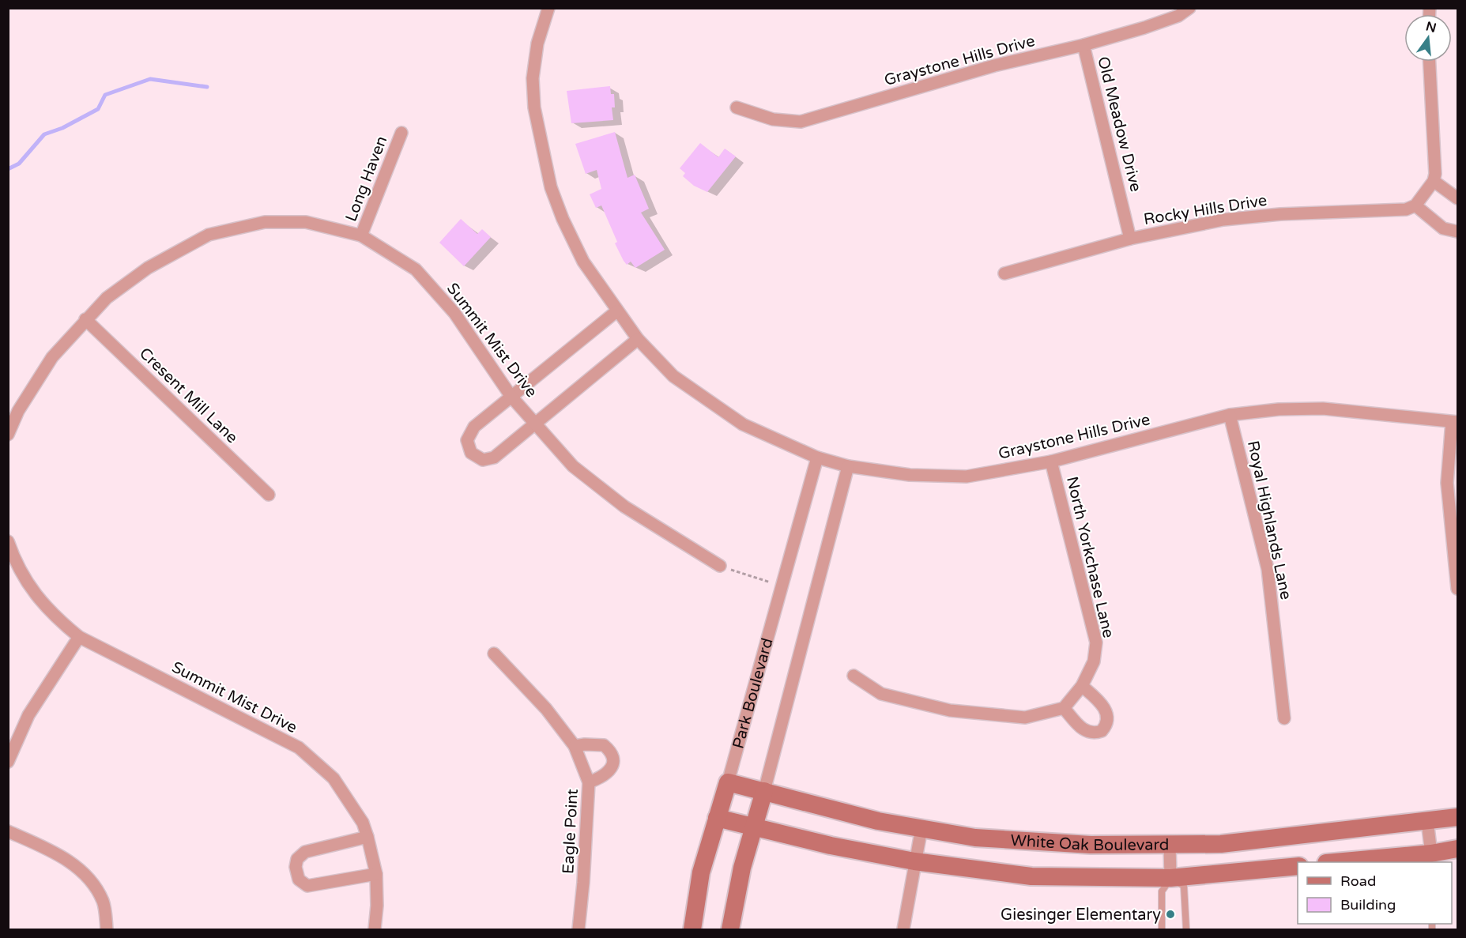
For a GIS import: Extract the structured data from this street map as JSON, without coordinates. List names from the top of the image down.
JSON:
{
  "streets": {
    "street": [
      "Graystone Hills Drive",
      "Old Meadow Drive",
      "Long Haven",
      "Rocky Hills Drive",
      "Summit Mist Drive",
      "Cresent Mill Lane",
      "Royal Highlands Lane",
      "North Yorkchase Lane",
      "Park Boulevard",
      "Eagle Point",
      "White Oak Boulevard"
    ]
  },
  "crossings": [
    ["Graystone Hills Drive", "Old Meadow Drive"],
    ["Graystone Hills Drive", "Royal Highlands Lane"],
    ["Graystone Hills Drive", "North Yorkchase Lane"],
    ["Graystone Hills Drive", "Park Boulevard"],
    ["Old Meadow Drive", "Rocky Hills Drive"],
    ["Long Haven", "Summit Mist Drive"],
    ["Summit Mist Drive", "Cresent Mill Lane"],
    ["Park Boulevard", "White Oak Boulevard"]
  ],
  "places": ["Giesinger Elementary"],
  "legend": ["Road", "Building"],
  "north": "top"
}
